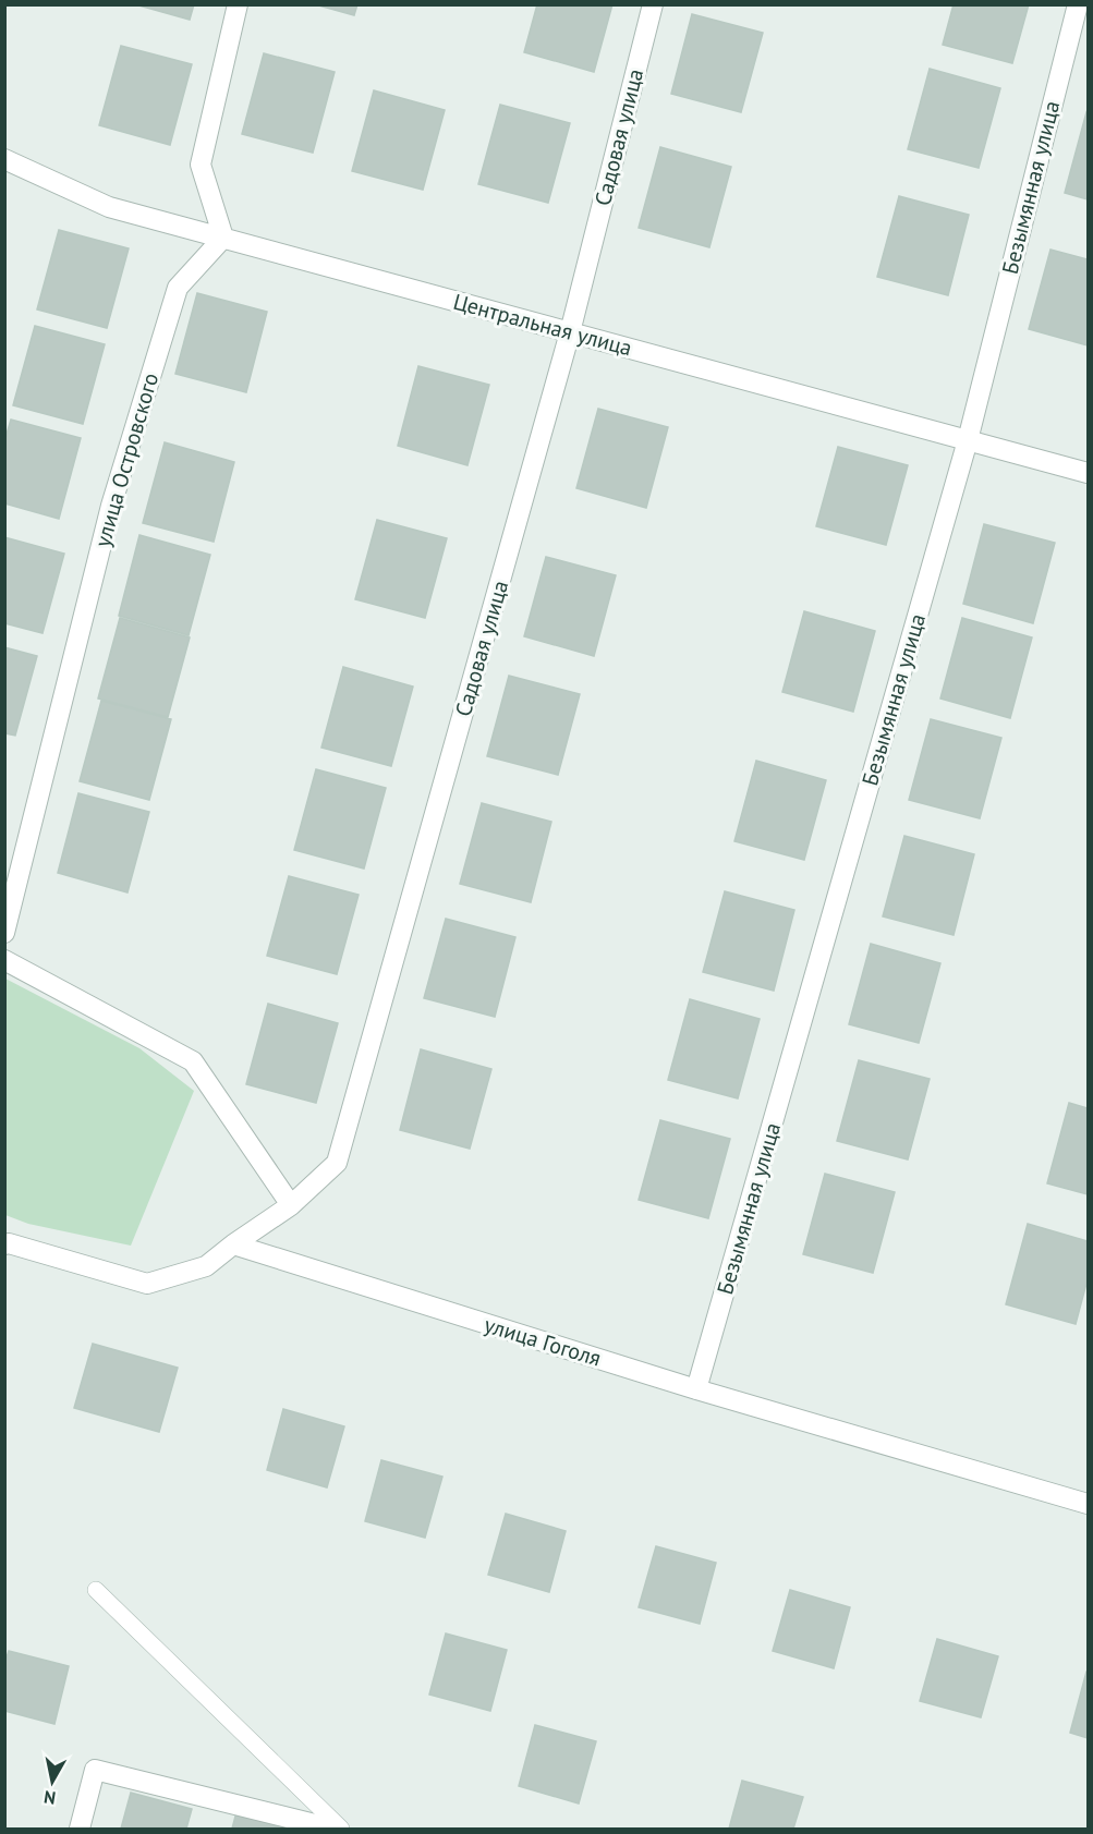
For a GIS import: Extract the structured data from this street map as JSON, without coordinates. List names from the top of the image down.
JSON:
{
  "streets": {
    "street": [
      "Садовая улица",
      "Безымянная улица",
      "Центральная улица",
      "улица Островского",
      "улица Гоголя"
    ]
  },
  "crossings": [
    ["Садовая улица", "Центральная улица"],
    ["Садовая улица", "улица Гоголя"],
    ["Безымянная улица", "Центральная улица"],
    ["Безымянная улица", "улица Гоголя"],
    ["Центральная улица", "улица Островского"]
  ],
  "north": "bottom"
}
